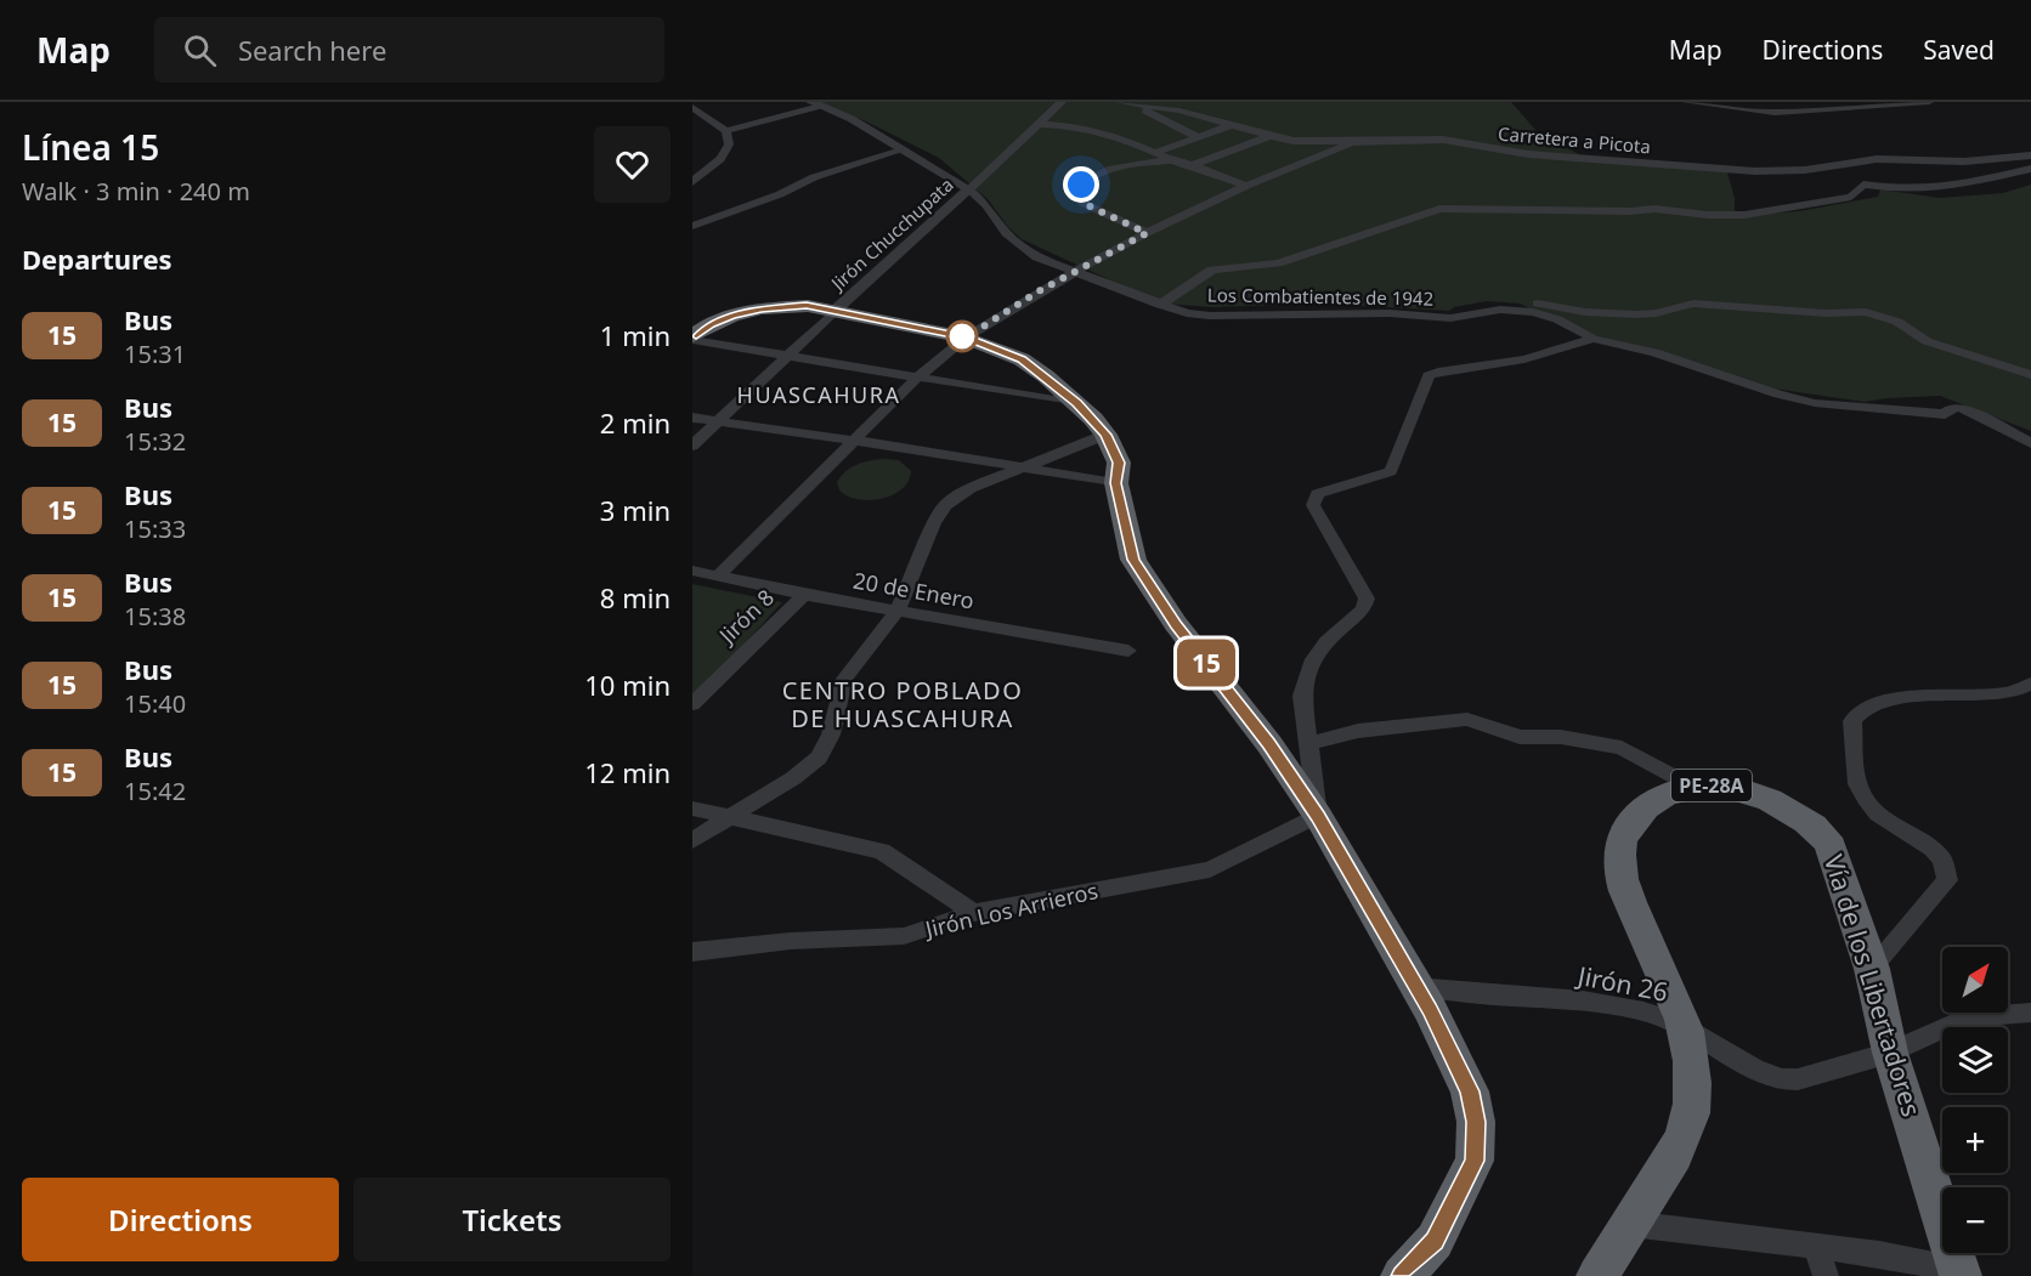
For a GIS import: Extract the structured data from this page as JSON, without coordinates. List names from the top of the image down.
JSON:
{
  "streets": {
    "highway": ["PE-28A", "Vía de los Libertadores"],
    "street": [
      "Carretera a Picota",
      "Jirón Chucchupata",
      "Los Combatientes de 1942",
      "20 de Enero",
      "Jirón 8",
      "Jirón Los Arrieros",
      "Jirón 26"
    ]
  },
  "crossings": [
    ["Jirón Chucchupata", "Los Combatientes de 1942"],
    ["20 de Enero", "Jirón 8"],
    ["Jirón 26", "Vía de los Libertadores"]
  ],
  "districts": ["HUASCAHURA", "CENTRO POBLADO DE HUASCAHURA"],
  "lines": ["bus line 15"],
  "north": "top right",
  "page": {
    "header": "Map",
    "search": "Search here",
    "nav": ["Map", "Directions", "Saved"],
    "heading": [
      ["Línea 15", "Walk · 3 min · 240 m"],
      "Departures"
    ],
    "on_map": "15",
    "list": [
      {
        "mark": "15",
        "name": "Bus",
        "note": "15:31",
        "value": "1 min"
      },
      {
        "mark": "15",
        "name": "Bus",
        "note": "15:32",
        "value": "2 min"
      },
      {
        "mark": "15",
        "name": "Bus",
        "note": "15:33",
        "value": "3 min"
      },
      {
        "mark": "15",
        "name": "Bus",
        "note": "15:38",
        "value": "8 min"
      },
      {
        "mark": "15",
        "name": "Bus",
        "note": "15:40",
        "value": "10 min"
      },
      {
        "mark": "15",
        "name": "Bus",
        "note": "15:42",
        "value": "12 min"
      }
    ],
    "map_buttons": ["+", "−"],
    "buttons": ["Directions", "Tickets"]
  }
}
